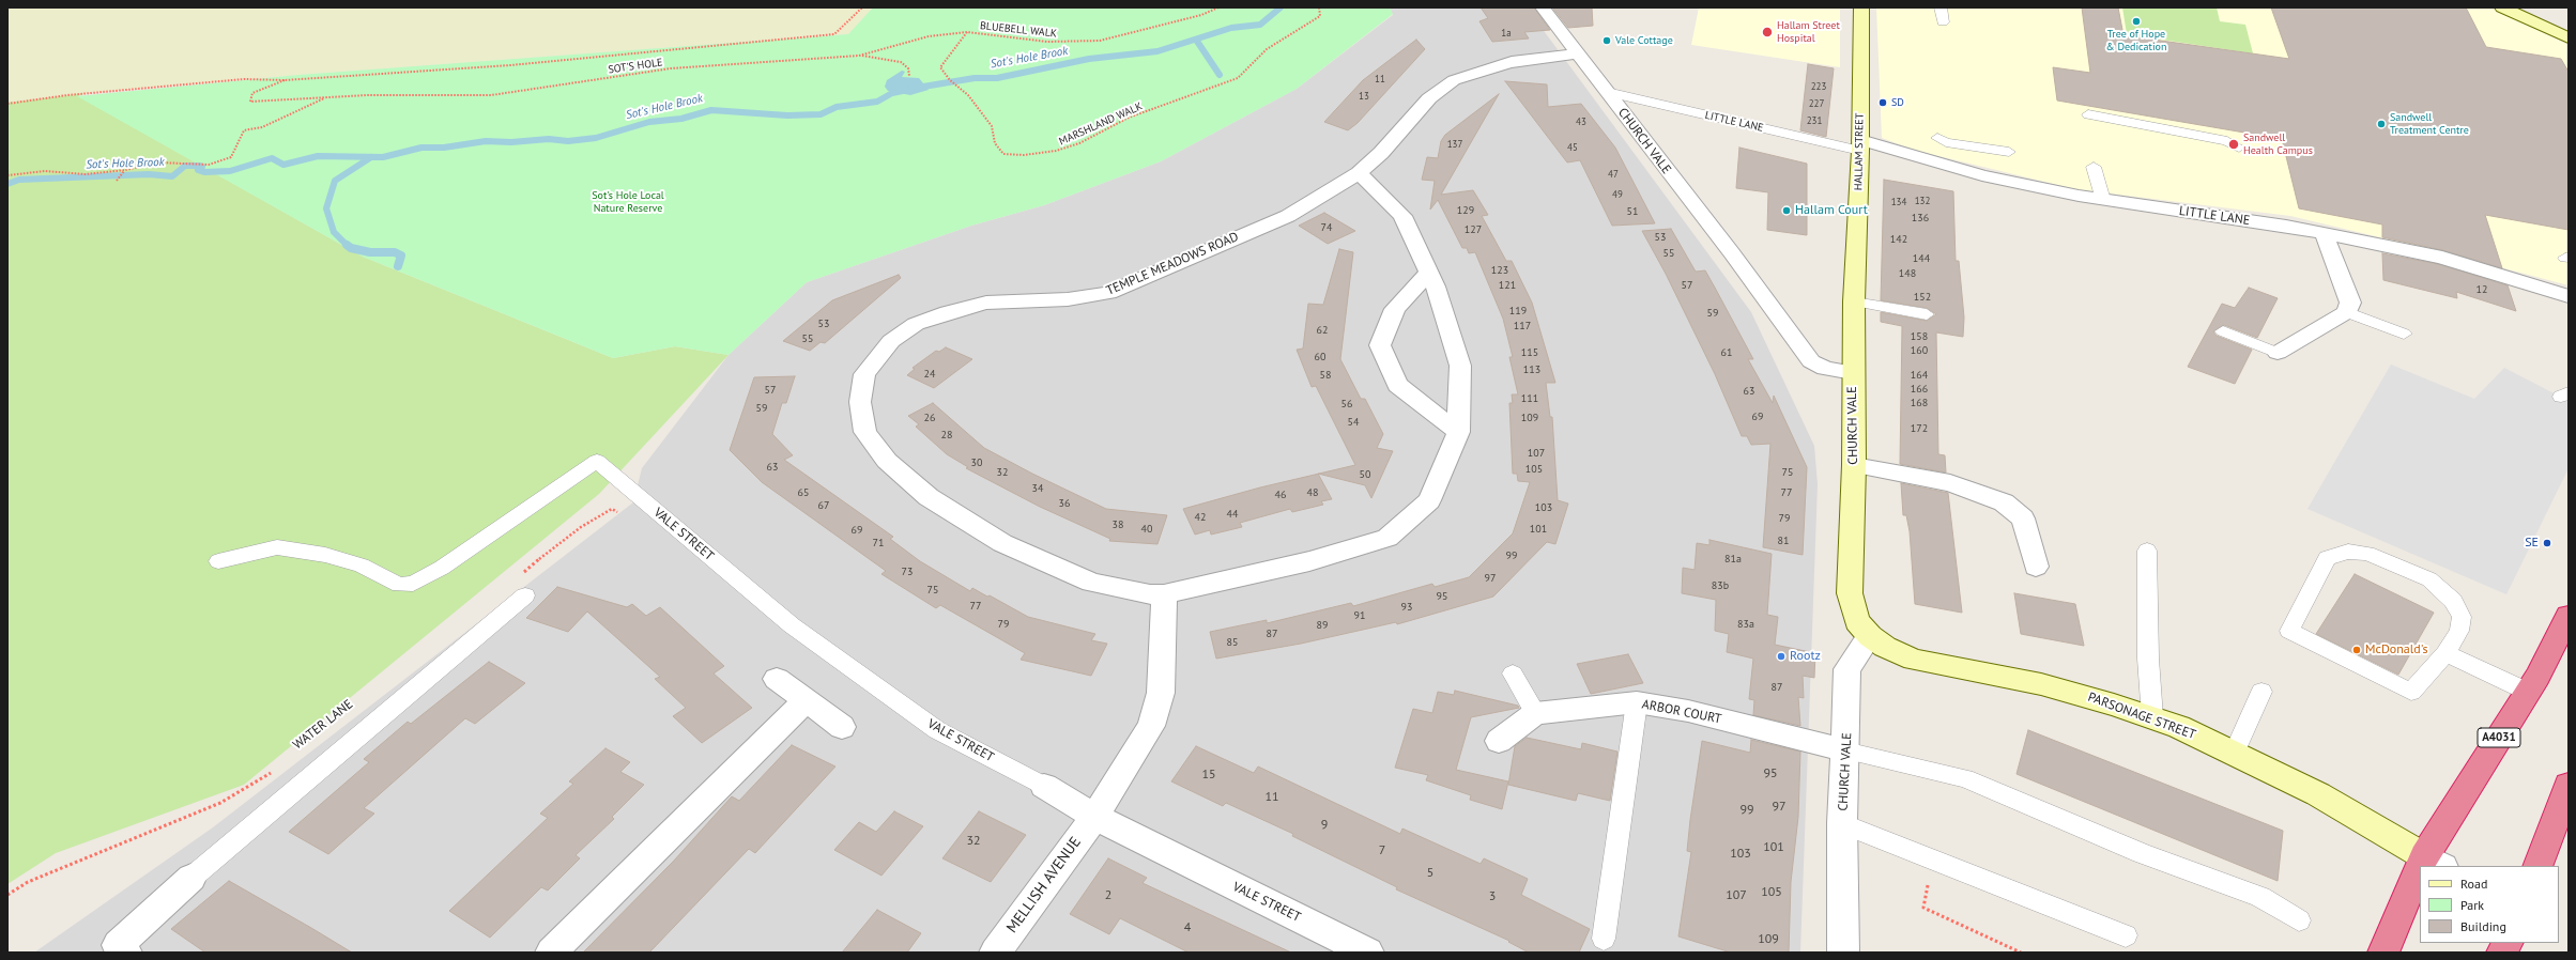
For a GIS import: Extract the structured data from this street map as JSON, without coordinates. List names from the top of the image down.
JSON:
{
  "streets": {
    "highway": ["A4031"],
    "street": [
      "LITTLE LANE",
      "CHURCH VALE",
      "HALLAM STREET",
      "TEMPLE MEADOWS ROAD",
      "VALE STREET",
      "ARBOR COURT",
      "PARSONAGE STREET",
      "MELLISH AVENUE"
    ],
    "path": ["BLUEBELL WALK", "SOT'S HOLE", "MARSHLAND WALK"]
  },
  "crossings": [
    ["BLUEBELL WALK", "SOT'S HOLE"],
    ["BLUEBELL WALK", "MARSHLAND WALK"],
    ["SOT'S HOLE", "MARSHLAND WALK"],
    ["LITTLE LANE", "CHURCH VALE"],
    ["LITTLE LANE", "HALLAM STREET"],
    ["CHURCH VALE", "HALLAM STREET"],
    ["CHURCH VALE", "TEMPLE MEADOWS ROAD"],
    ["CHURCH VALE", "ARBOR COURT"],
    ["CHURCH VALE", "PARSONAGE STREET"],
    ["VALE STREET", "MELLISH AVENUE"],
    ["PARSONAGE STREET", "A4031"]
  ],
  "water": ["Sot's Hole Brook"],
  "parks": ["Sot's Hole Local Nature Reserve"],
  "places": [
    "Tree of Hope & Dedication",
    "Hallam Street Hospital",
    "Vale Cottage",
    "SD",
    "Sandwell Treatment Centre",
    "Sandwell Health Campus",
    "Hallam Court",
    "SE",
    "McDonald's",
    "Rootz"
  ],
  "house_numbers": [
    "1a",
    "11",
    "223",
    "13",
    "227",
    "231",
    "43",
    "137",
    "45",
    "47",
    "49",
    "132",
    "134",
    "129",
    "51",
    "136",
    "74",
    "127",
    "53",
    "142",
    "55",
    "144",
    "123",
    "148",
    "121",
    "57",
    "12",
    "152",
    "119",
    "59",
    "53",
    "117",
    "62",
    "158",
    "55",
    "160",
    "115",
    "61",
    "60",
    "113",
    "24",
    "58",
    "164",
    "166",
    "57",
    "63",
    "111",
    "168",
    "56",
    "59",
    "69",
    "26",
    "109",
    "54",
    "172",
    "28",
    "107",
    "30",
    "63",
    "105",
    "32",
    "75",
    "50",
    "34",
    "65",
    "48",
    "77",
    "46",
    "36",
    "67",
    "103",
    "44",
    "42",
    "79",
    "38",
    "40",
    "101",
    "69",
    "81",
    "71",
    "99",
    "81a",
    "73",
    "97",
    "83b",
    "75",
    "95",
    "77",
    "93",
    "91",
    "79",
    "83a",
    "89",
    "87",
    "85",
    "87",
    "95",
    "15",
    "11",
    "97",
    "99",
    "9",
    "32",
    "101",
    "7",
    "103",
    "5",
    "105",
    "2",
    "107",
    "3",
    "4",
    "109"
  ],
  "legend": ["Road", "Park", "Building"]
}
